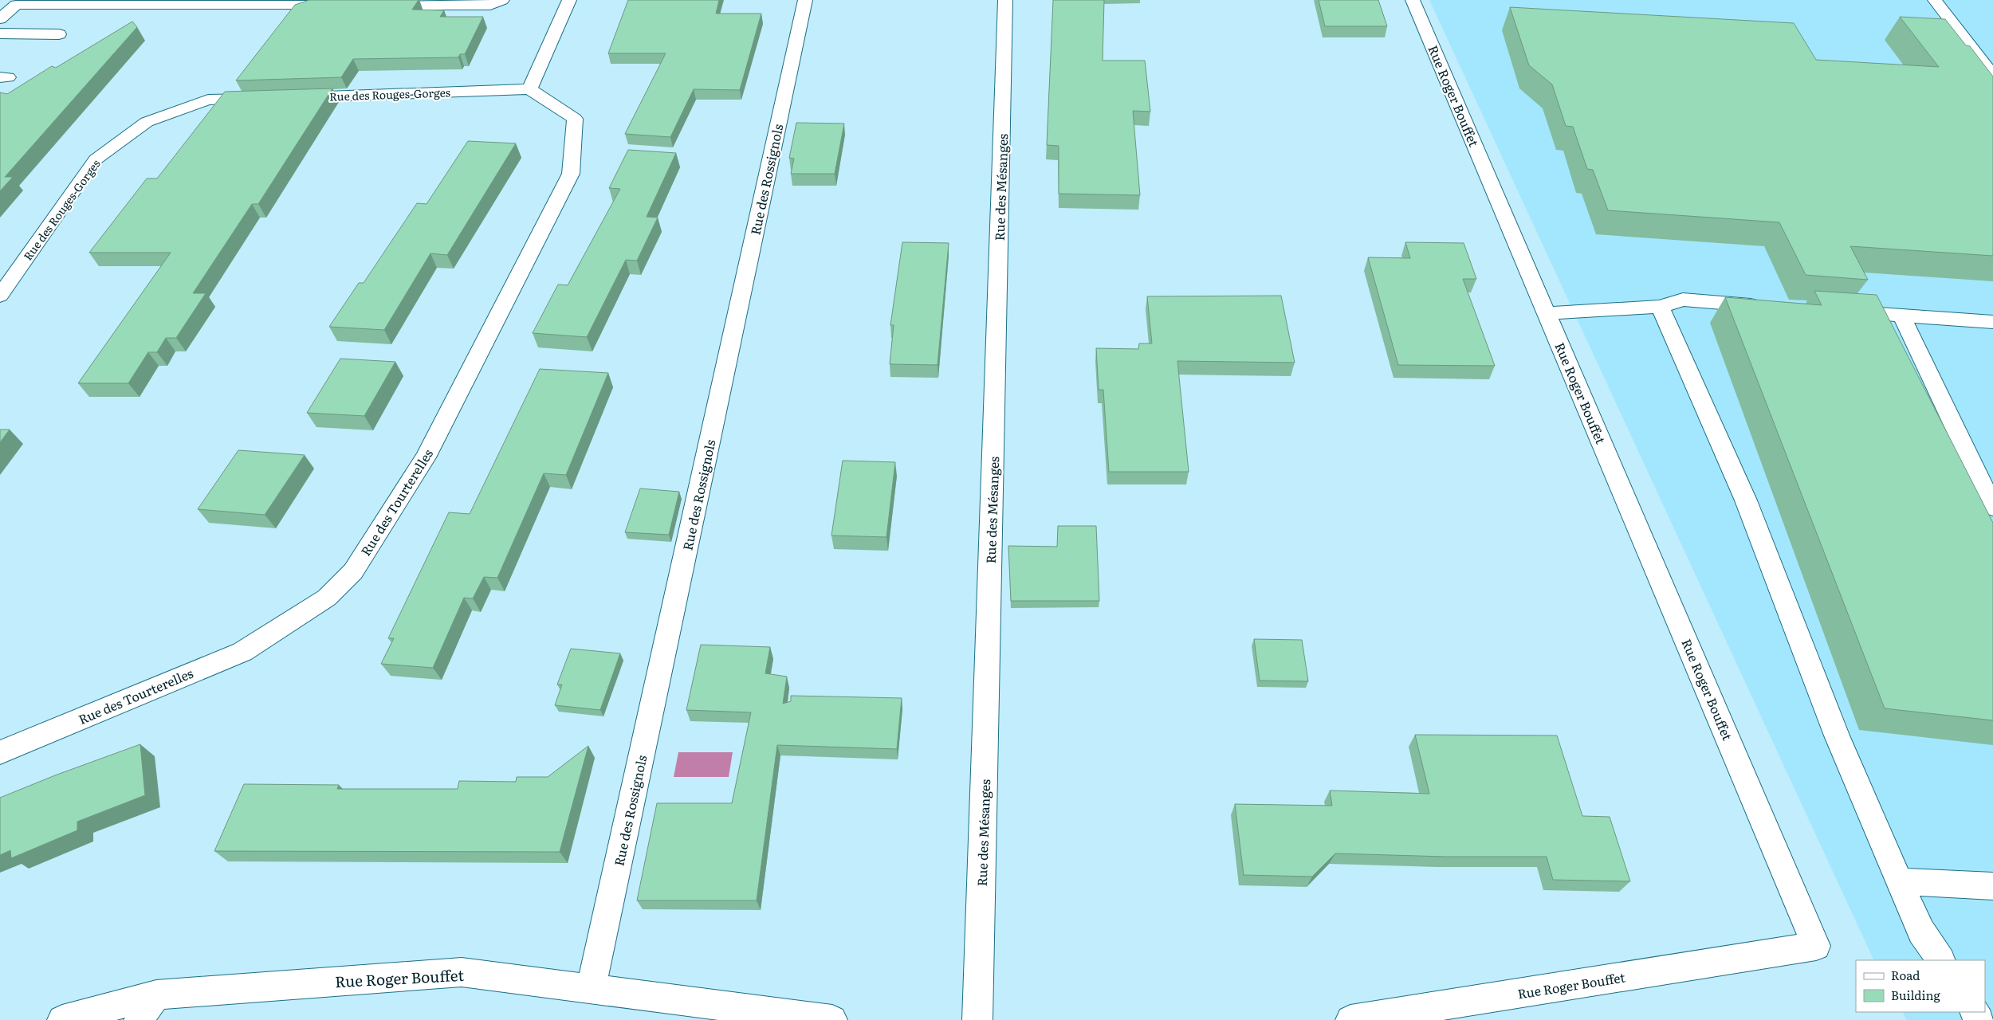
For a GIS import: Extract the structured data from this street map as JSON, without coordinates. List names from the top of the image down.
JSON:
{
  "streets": {
    "street": [
      "Rue des Rouges-Gorges",
      "Rue Roger Bouffet",
      "Rue des Rossignols",
      "Rue des Mésanges",
      "Rue des Tourterelles"
    ]
  },
  "crossings": [
    ["Rue des Rouges-Gorges", "Rue des Tourterelles"],
    ["Rue Roger Bouffet", "Rue des Rossignols"]
  ],
  "legend": ["Road", "Building"]
}
